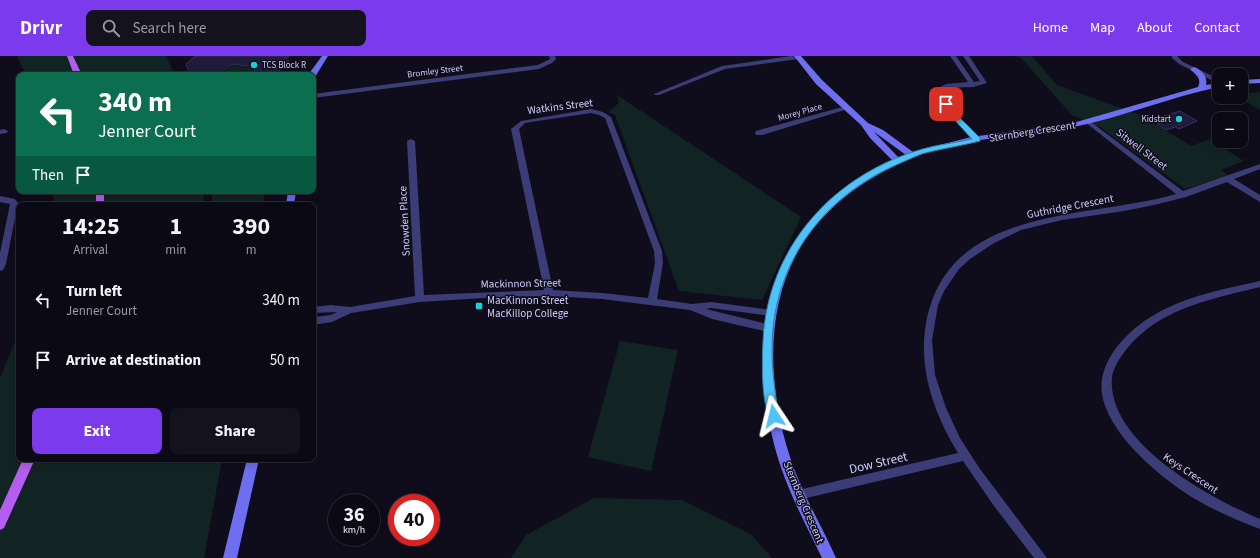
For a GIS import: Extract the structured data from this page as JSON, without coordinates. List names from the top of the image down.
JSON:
{
  "streets": {
    "street": [
      "Bromley Street",
      "Watkins Street",
      "Morey Place",
      "Sternberg Crescent",
      "Sitwell Street",
      "Guthridge Crescent",
      "Snowden Place",
      "Mackinnon Street",
      "Dow Street",
      "Keys Crescent"
    ]
  },
  "crossings": [
    ["Watkins Street", "Mackinnon Street"],
    ["Sternberg Crescent", "Sitwell Street"],
    ["Sternberg Crescent", "Mackinnon Street"],
    ["Sternberg Crescent", "Dow Street"],
    ["Sitwell Street", "Guthridge Crescent"],
    ["Guthridge Crescent", "Dow Street"],
    ["Snowden Place", "Mackinnon Street"]
  ],
  "places": {
    "other": ["TCS Block R", "Kidstart"],
    "transit": ["MacKinnon Street MacKillop College"]
  },
  "page": {
    "header": "Drivr",
    "search": "Search here",
    "nav": [
      "Home",
      "Map",
      "About",
      "Contact"
    ],
    "map_buttons": ["+", "−"],
    "turn": ["340 m", "Jenner Court"],
    "then": "Then",
    "eta": [
      "14:25",
      "Arrival",
      "1",
      "min",
      "390",
      "m"
    ],
    "list": [
      {
        "name": "Turn left",
        "note": "Jenner Court",
        "value": "340 m"
      },
      {
        "name": "Arrive at destination",
        "value": "50 m"
      }
    ],
    "buttons": ["Exit", "Share"],
    "speed": "36 km/h",
    "limit": "40"
  }
}
